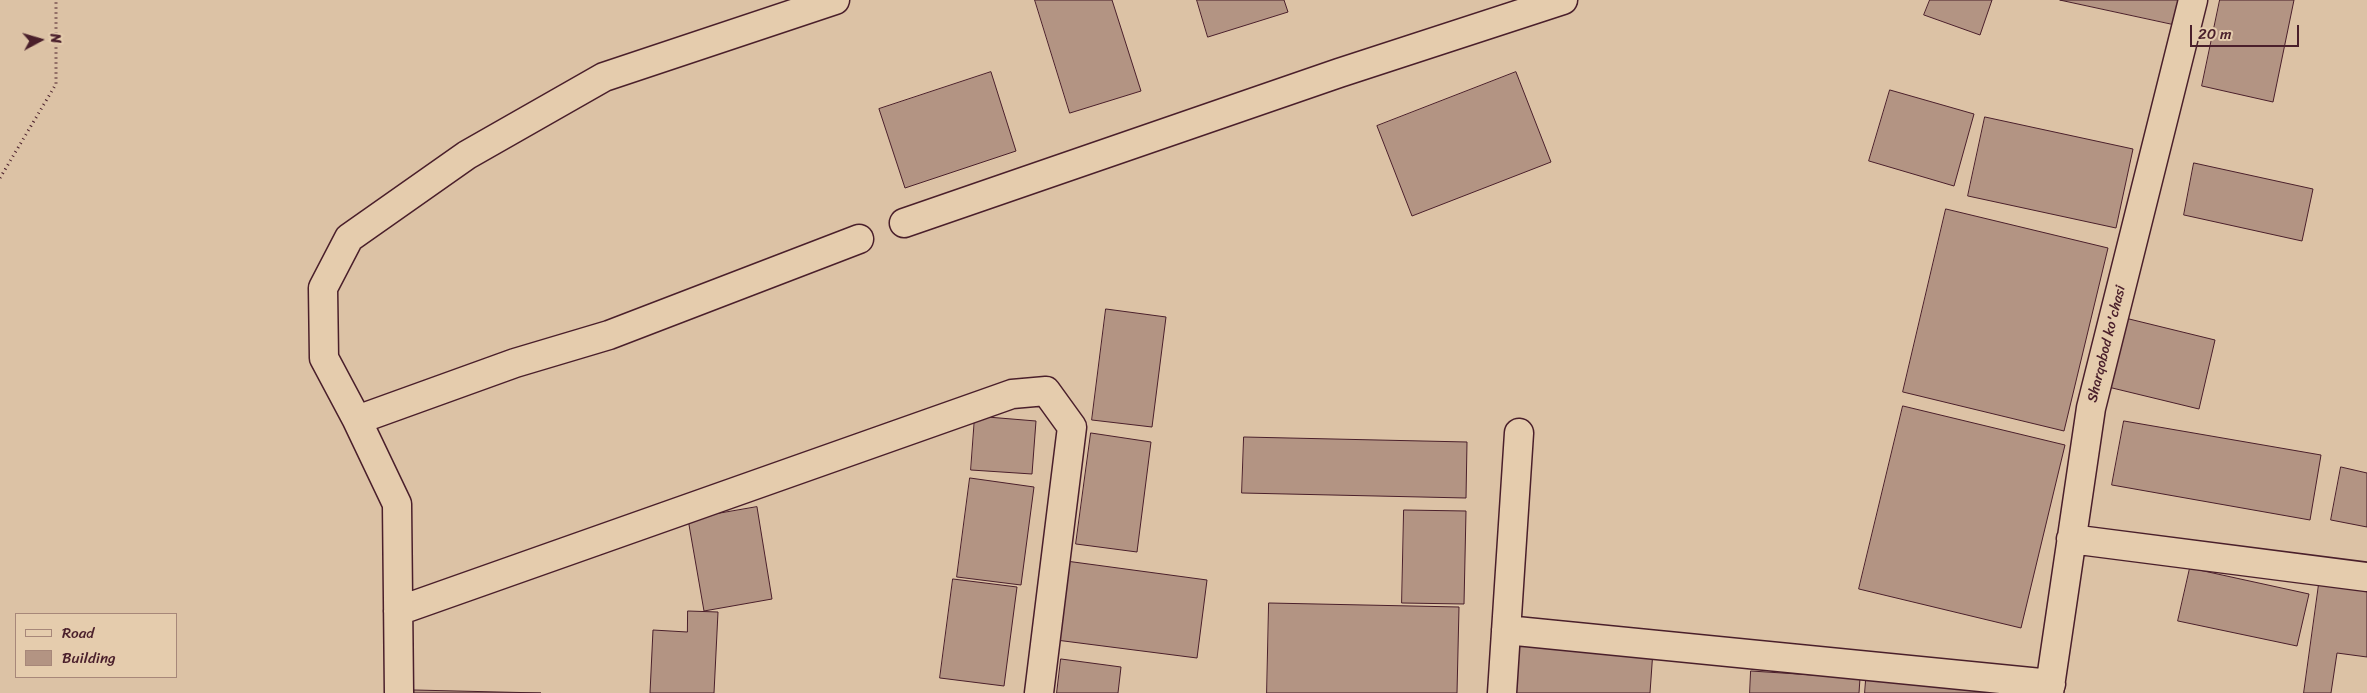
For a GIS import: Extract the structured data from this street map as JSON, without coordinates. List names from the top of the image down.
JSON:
{
  "streets": {
    "street": ["Sharqobod ko'chasi"]
  },
  "legend": ["Road", "Building"],
  "scale_bar": "20 m",
  "north": "right"
}
